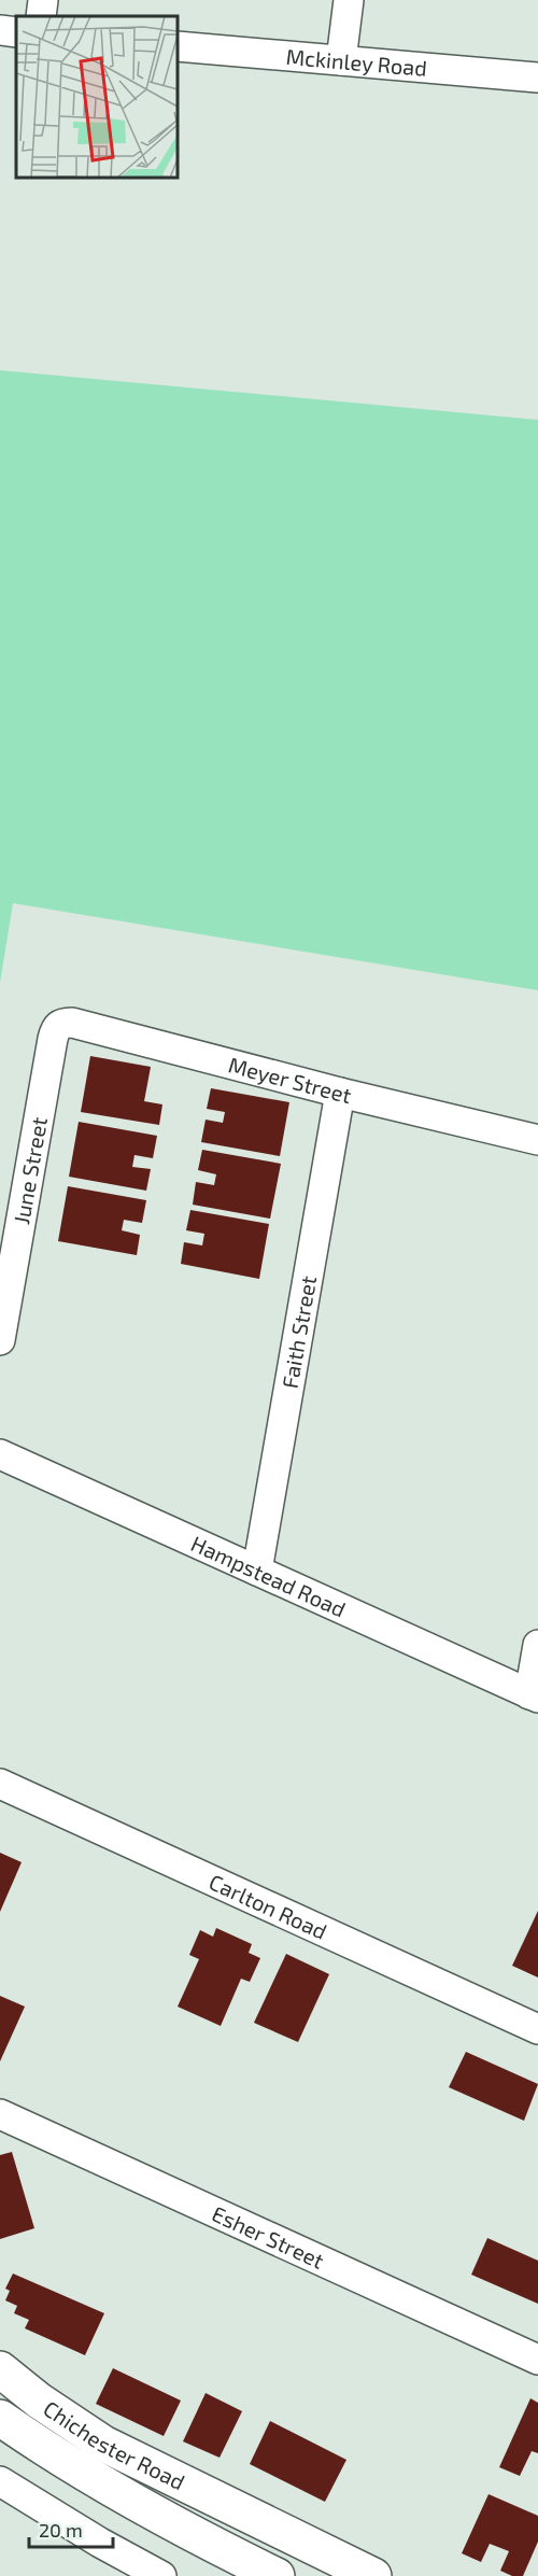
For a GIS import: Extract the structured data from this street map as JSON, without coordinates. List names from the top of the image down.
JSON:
{
  "streets": {
    "main road": ["Chichester Road"],
    "street": [
      "Mckinley Road",
      "Meyer Street",
      "June Street",
      "Faith Street",
      "Hampstead Road",
      "Carlton Road",
      "Esher Street"
    ]
  },
  "crossings": [
    ["Meyer Street", "June Street"],
    ["Meyer Street", "Faith Street"],
    ["Faith Street", "Hampstead Road"]
  ],
  "scale_bar": "20 m"
}
